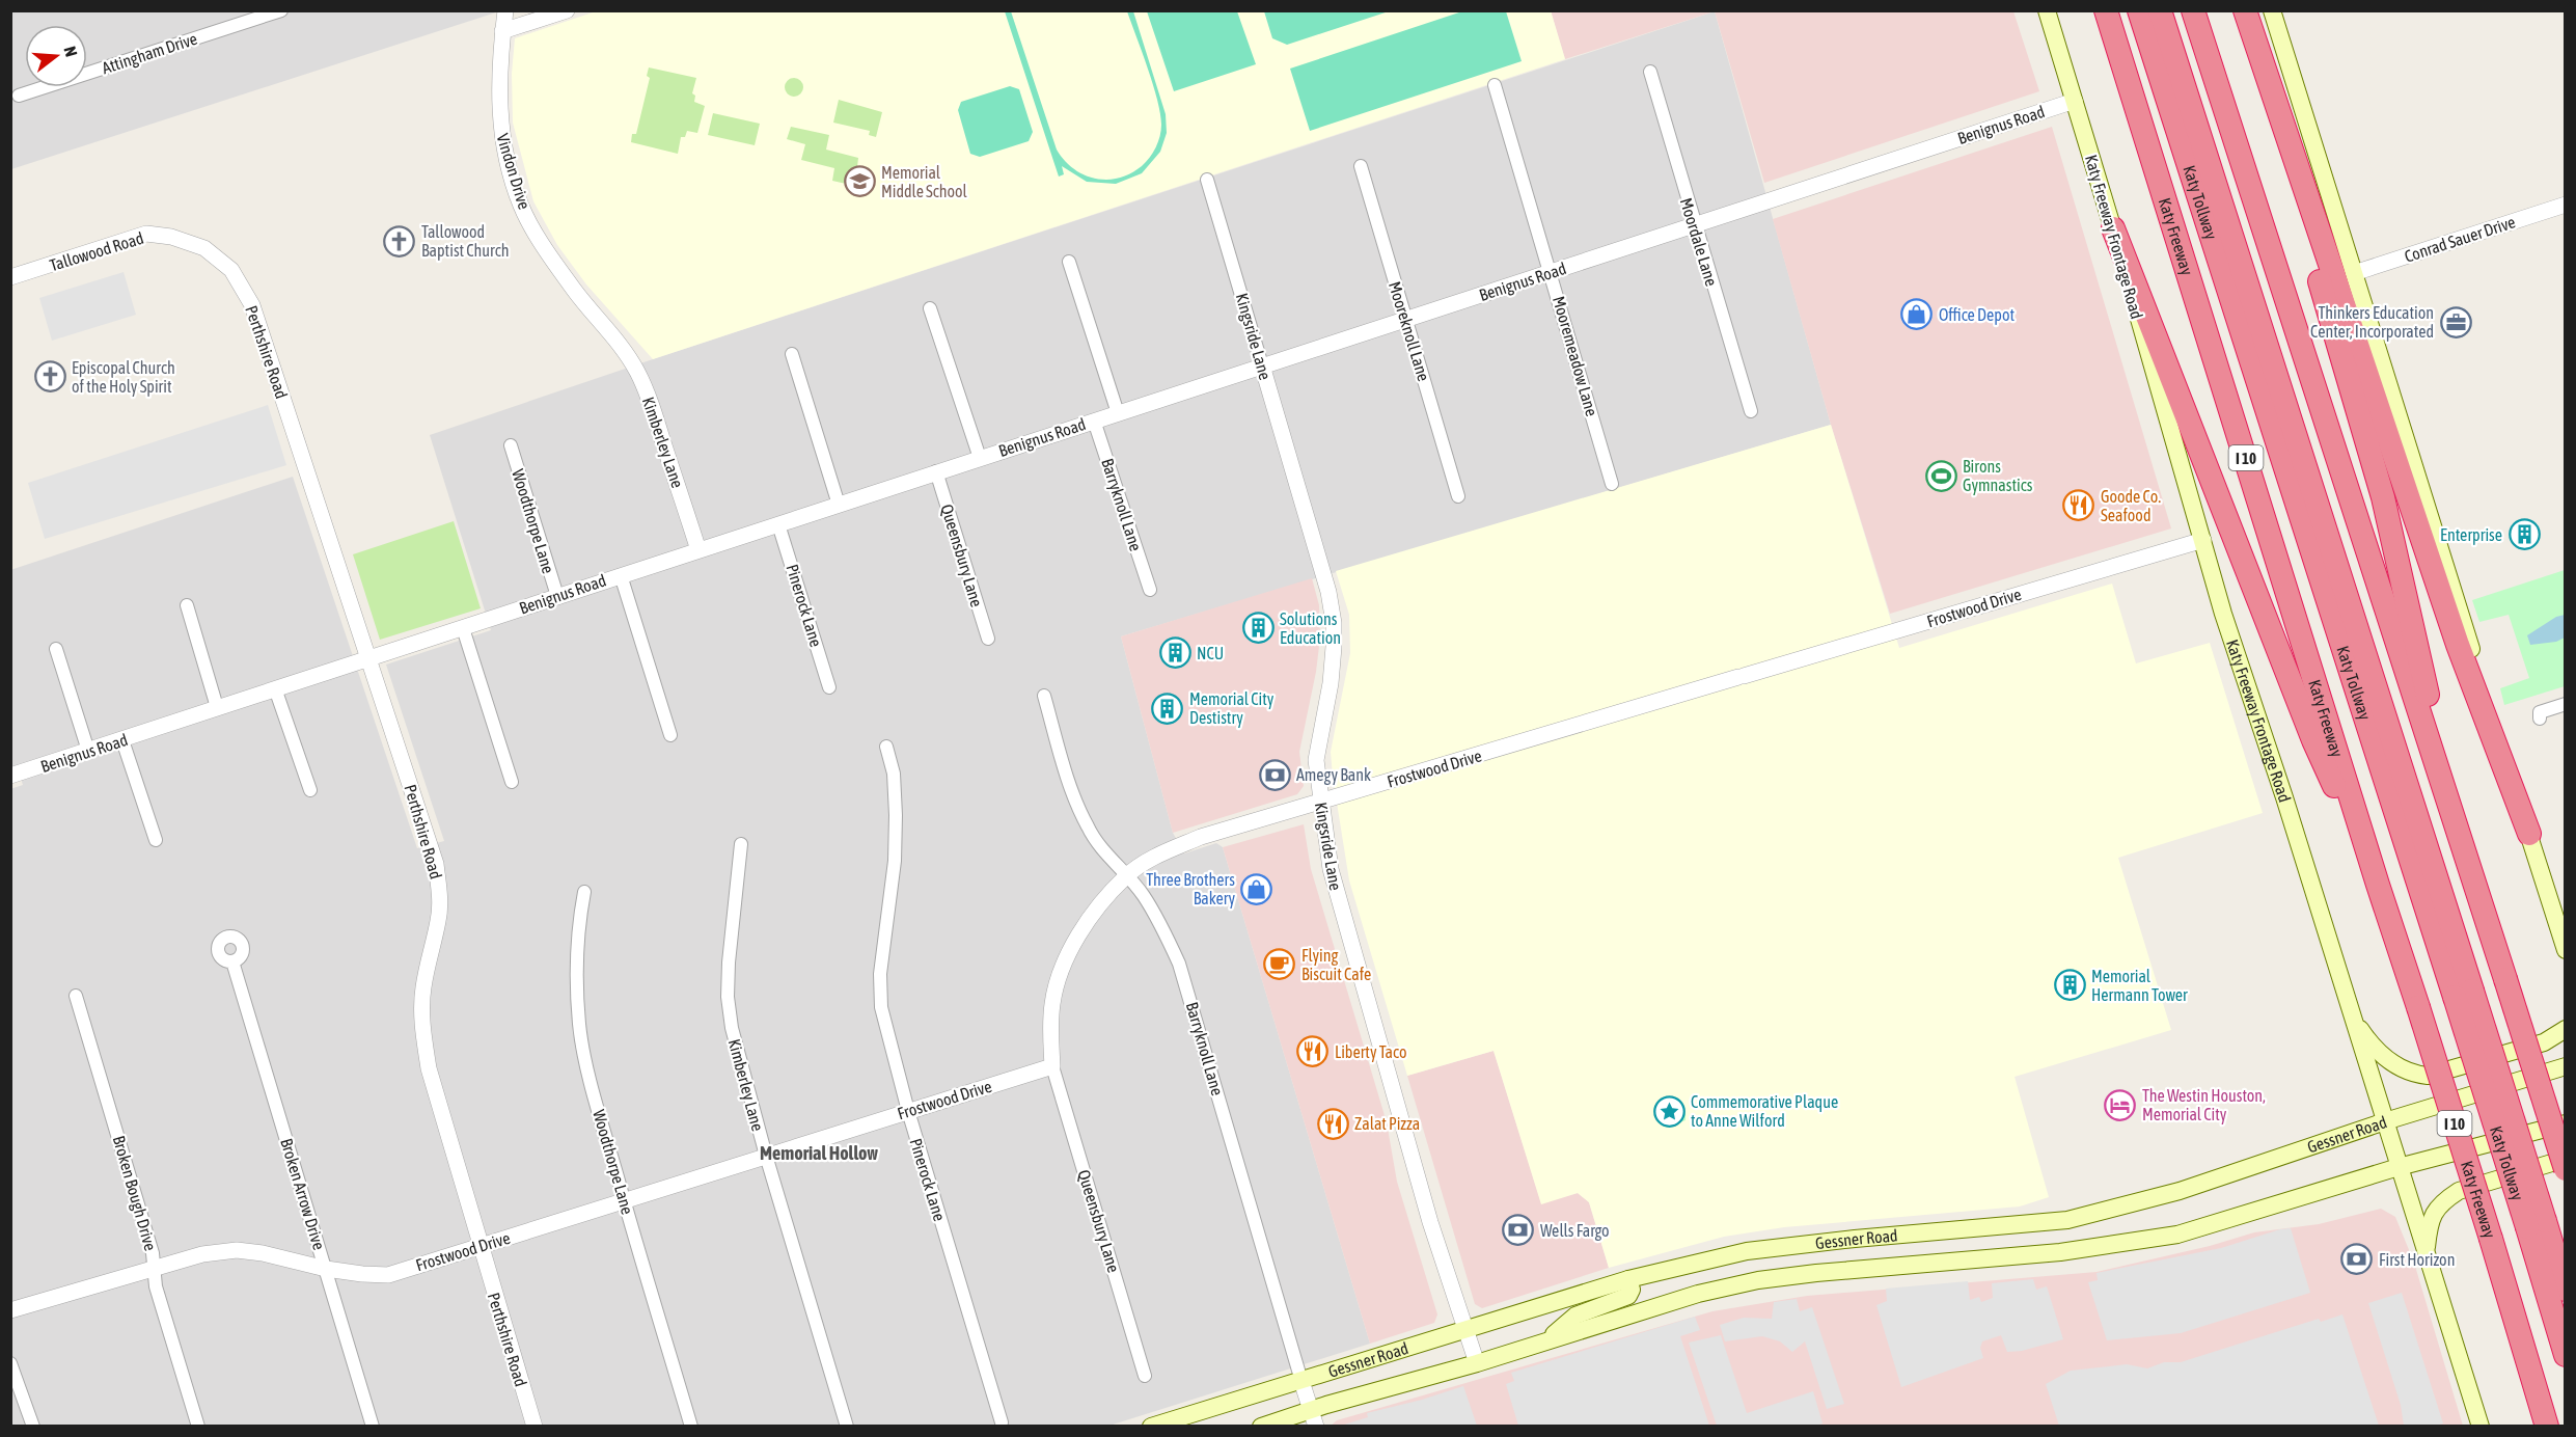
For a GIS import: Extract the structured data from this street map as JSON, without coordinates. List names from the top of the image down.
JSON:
{
  "streets": {
    "highway": ["Katy Tollway", "Katy Freeway", "I 10"],
    "main road": ["Katy Freeway Frontage Road", "Gessner Road"],
    "street": [
      "Attingham Drive",
      "Benignus Road",
      "Vindon Drive",
      "Conrad Sauer Drive",
      "Moordale Lane",
      "Tallowood Road",
      "Mooreknoll Lane",
      "Kingsride Lane",
      "Perthshire Road",
      "Mooremeadow Lane",
      "Kimberley Lane",
      "Barryknoll Lane",
      "Woodthorpe Lane",
      "Queensbury Lane",
      "Pinerock Lane",
      "Frostwood Drive",
      "Broken Bough Drive",
      "Broken Arrow Drive"
    ]
  },
  "crossings": [
    ["Benignus Road", "Katy Freeway Frontage Road"],
    ["Benignus Road", "Moordale Lane"],
    ["Benignus Road", "Mooreknoll Lane"],
    ["Benignus Road", "Kingsride Lane"],
    ["Benignus Road", "Perthshire Road"],
    ["Benignus Road", "Mooremeadow Lane"],
    ["Benignus Road", "Kimberley Lane"],
    ["Benignus Road", "Barryknoll Lane"],
    ["Benignus Road", "Woodthorpe Lane"],
    ["Benignus Road", "Queensbury Lane"],
    ["Benignus Road", "Pinerock Lane"],
    ["Vindon Drive", "Kimberley Lane"],
    ["Katy Freeway Frontage Road", "Frostwood Drive"],
    ["Katy Freeway Frontage Road", "Gessner Road"],
    ["Tallowood Road", "Perthshire Road"],
    ["Kingsride Lane", "Frostwood Drive"],
    ["Kingsride Lane", "Gessner Road"],
    ["Perthshire Road", "Frostwood Drive"],
    ["Kimberley Lane", "Frostwood Drive"],
    ["Barryknoll Lane", "Frostwood Drive"],
    ["Barryknoll Lane", "Gessner Road"],
    ["Woodthorpe Lane", "Frostwood Drive"],
    ["Queensbury Lane", "Frostwood Drive"],
    ["Pinerock Lane", "Frostwood Drive"],
    ["Frostwood Drive", "Broken Bough Drive"],
    ["Frostwood Drive", "Broken Arrow Drive"]
  ],
  "districts": ["Memorial Hollow"],
  "places": {
    "school or university": ["Memorial Middle School"],
    "church": ["Tallowood Baptist Church", "Episcopal Church of the Holy Spirit"],
    "shop": ["Office Depot", "Three Brothers Bakery"],
    "office": ["Thinkers Education Center, Incorporated"],
    "sports": ["Birons Gymnastics"],
    "restaurant": ["Goode Co. Seafood", "Liberty Taco", "Zalat Pizza"],
    "building": [
      "Enterprise",
      "Solutions Education",
      "NCU",
      "Memorial City Destistry",
      "Memorial Hermann Tower"
    ],
    "bank": ["Amegy Bank", "Wells Fargo", "First Horizon"],
    "cafe": ["Flying Biscuit Cafe"],
    "hotel": ["The Westin Houston, Memorial City"],
    "place": ["Commemorative Plaque to Anne Wilford"]
  },
  "north": "right"
}
